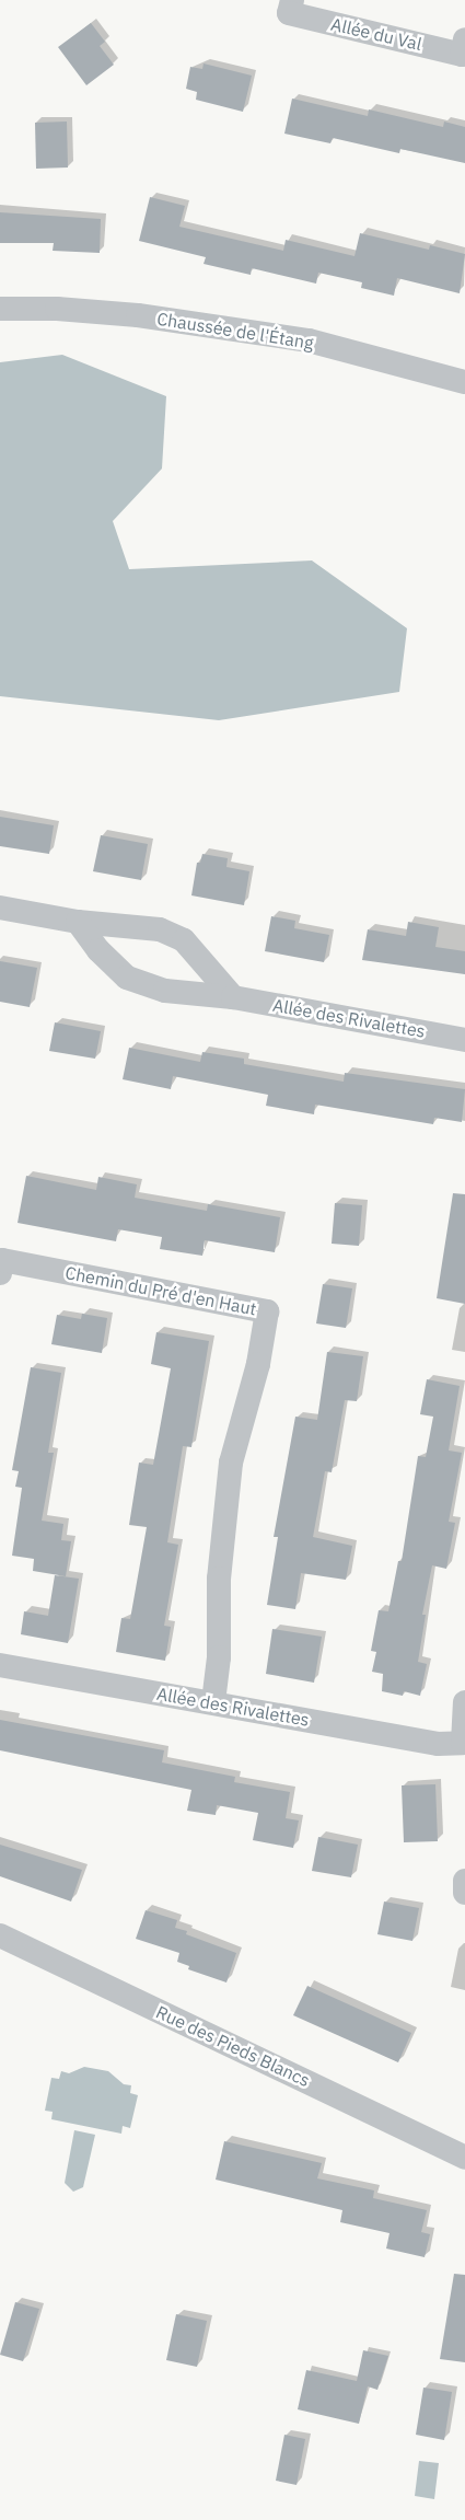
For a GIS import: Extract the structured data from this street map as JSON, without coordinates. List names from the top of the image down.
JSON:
{
  "streets": {
    "street": [
      "Allée du Val",
      "Chaussée de l'Étang",
      "Allée des Rivalettes",
      "Chemin du Pré d'en Haut",
      "Rue des Pieds Blancs"
    ]
  },
  "crossings": [
    ["Allée des Rivalettes", "Chemin du Pré d'en Haut"]
  ]
}
